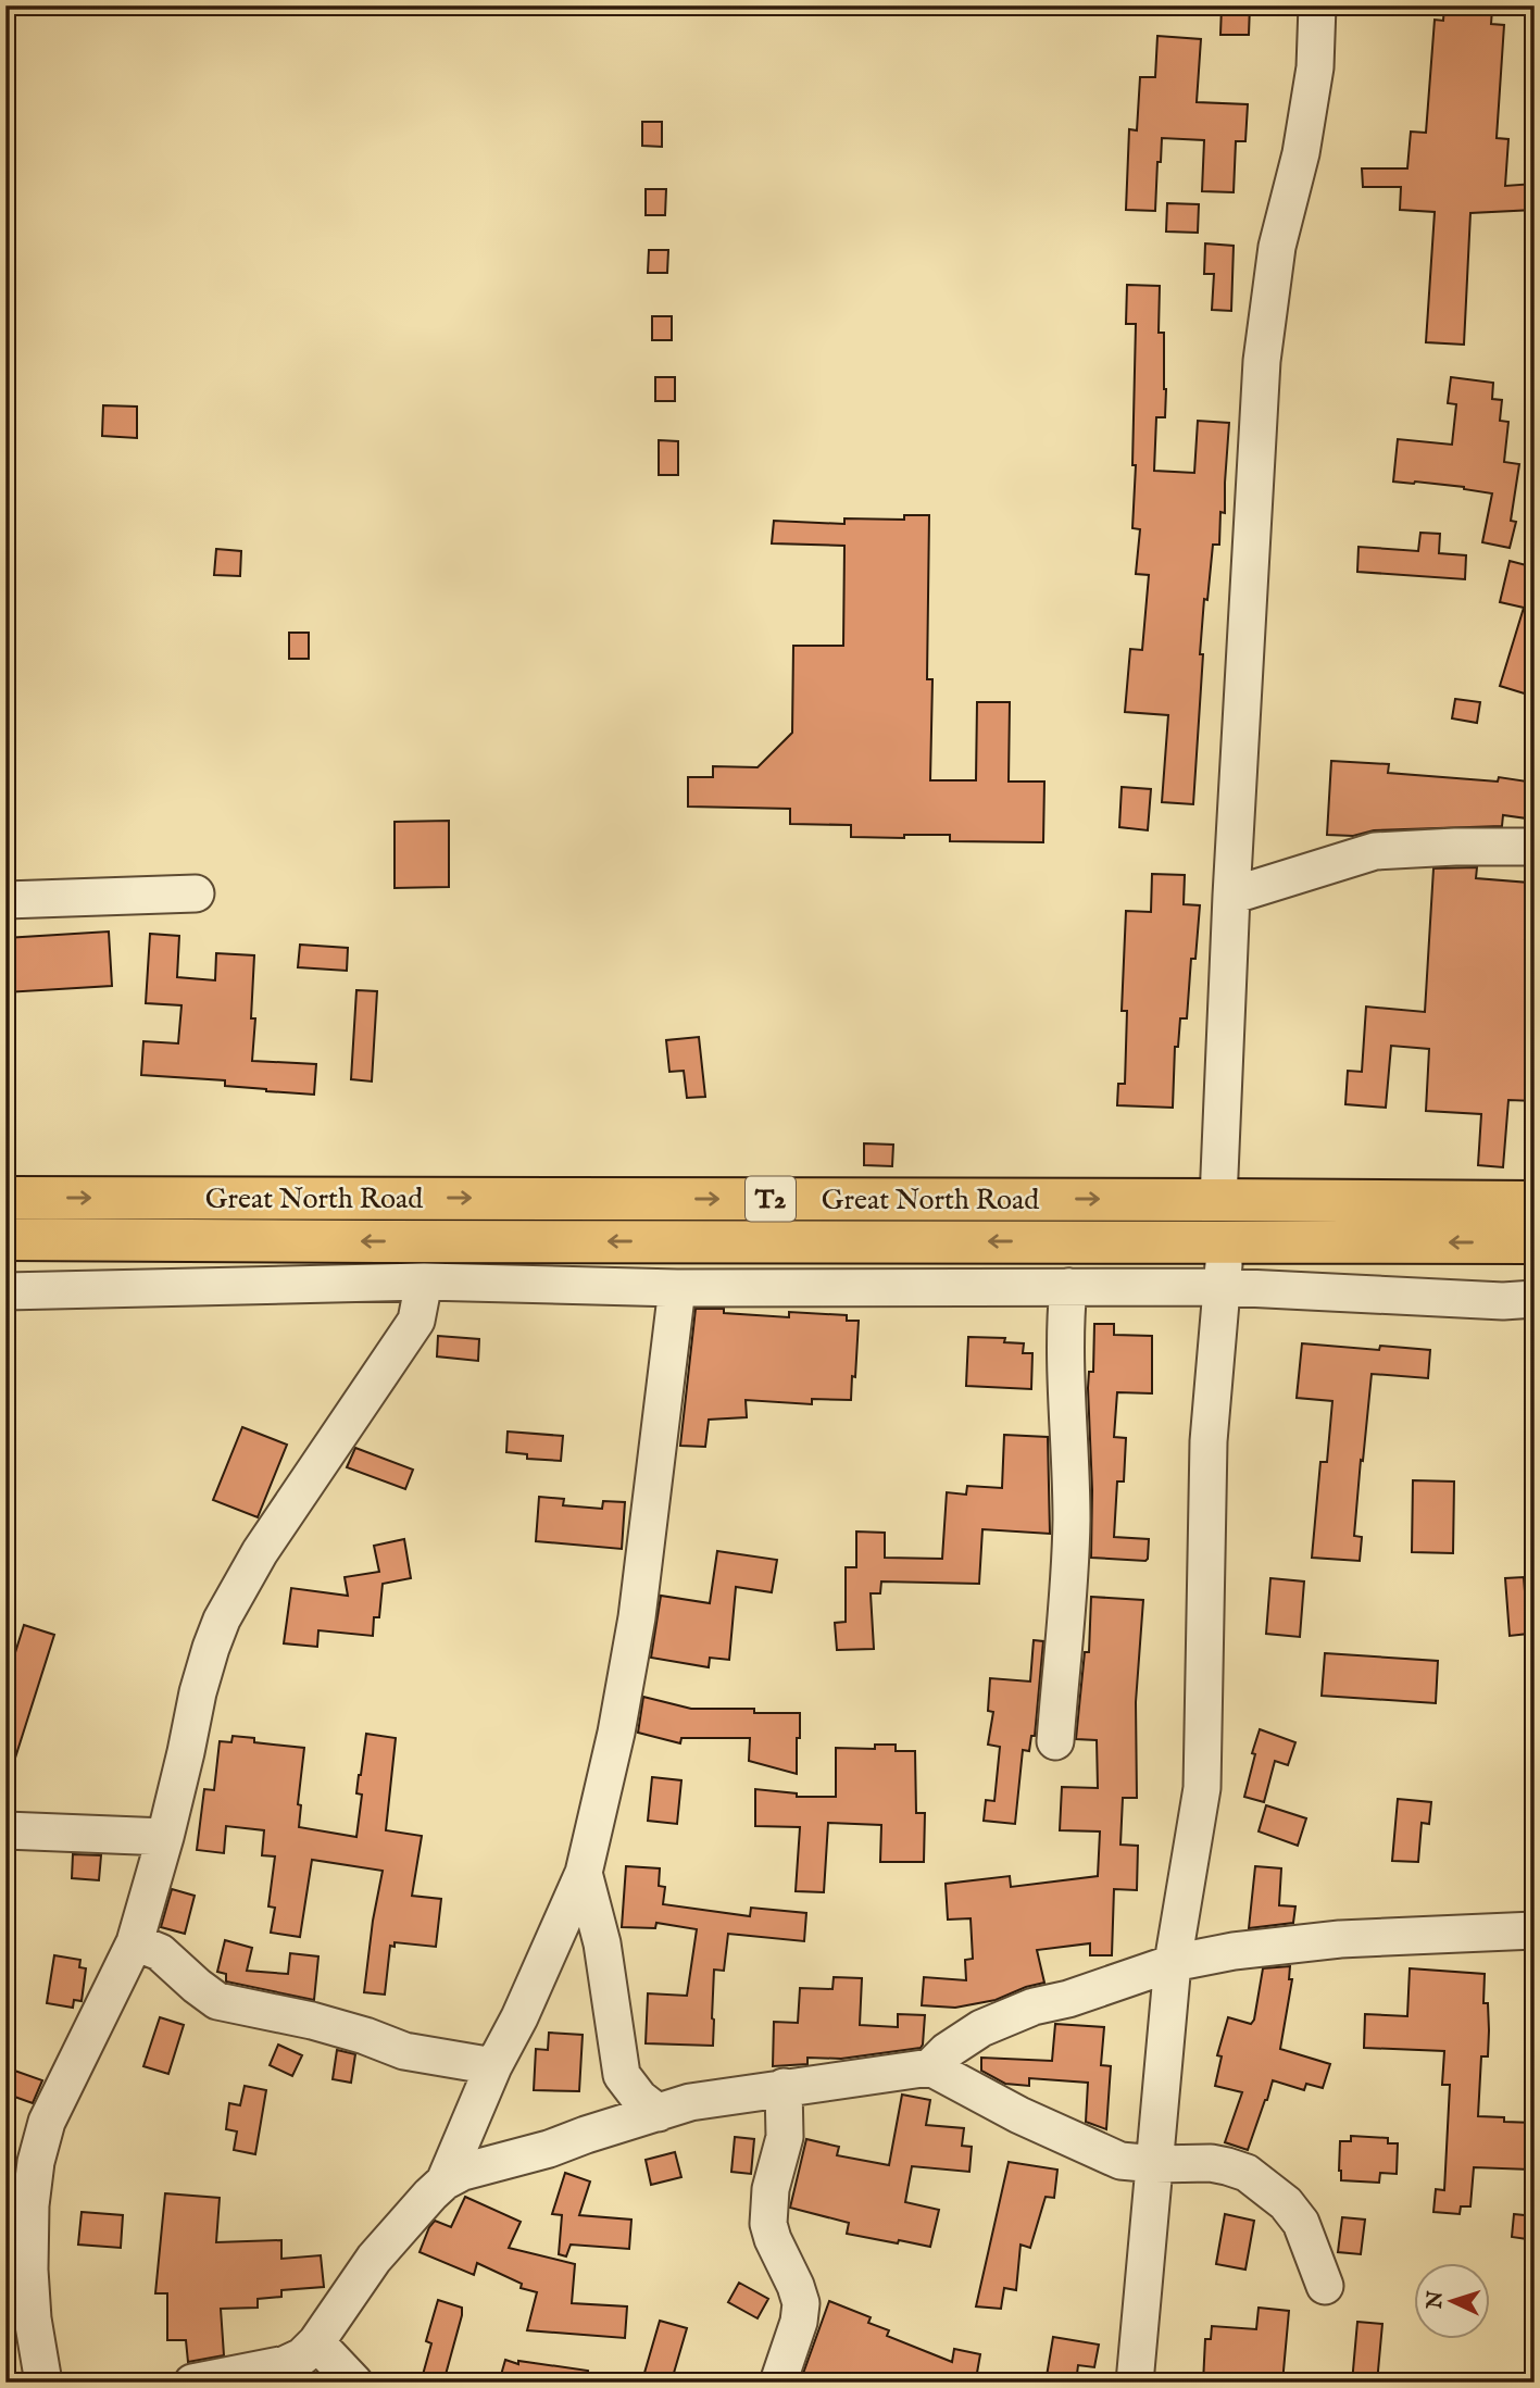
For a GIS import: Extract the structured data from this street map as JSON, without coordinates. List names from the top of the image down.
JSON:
{
  "streets": {
    "main road": ["Great North Road", "T2"]
  },
  "north": "left"
}
